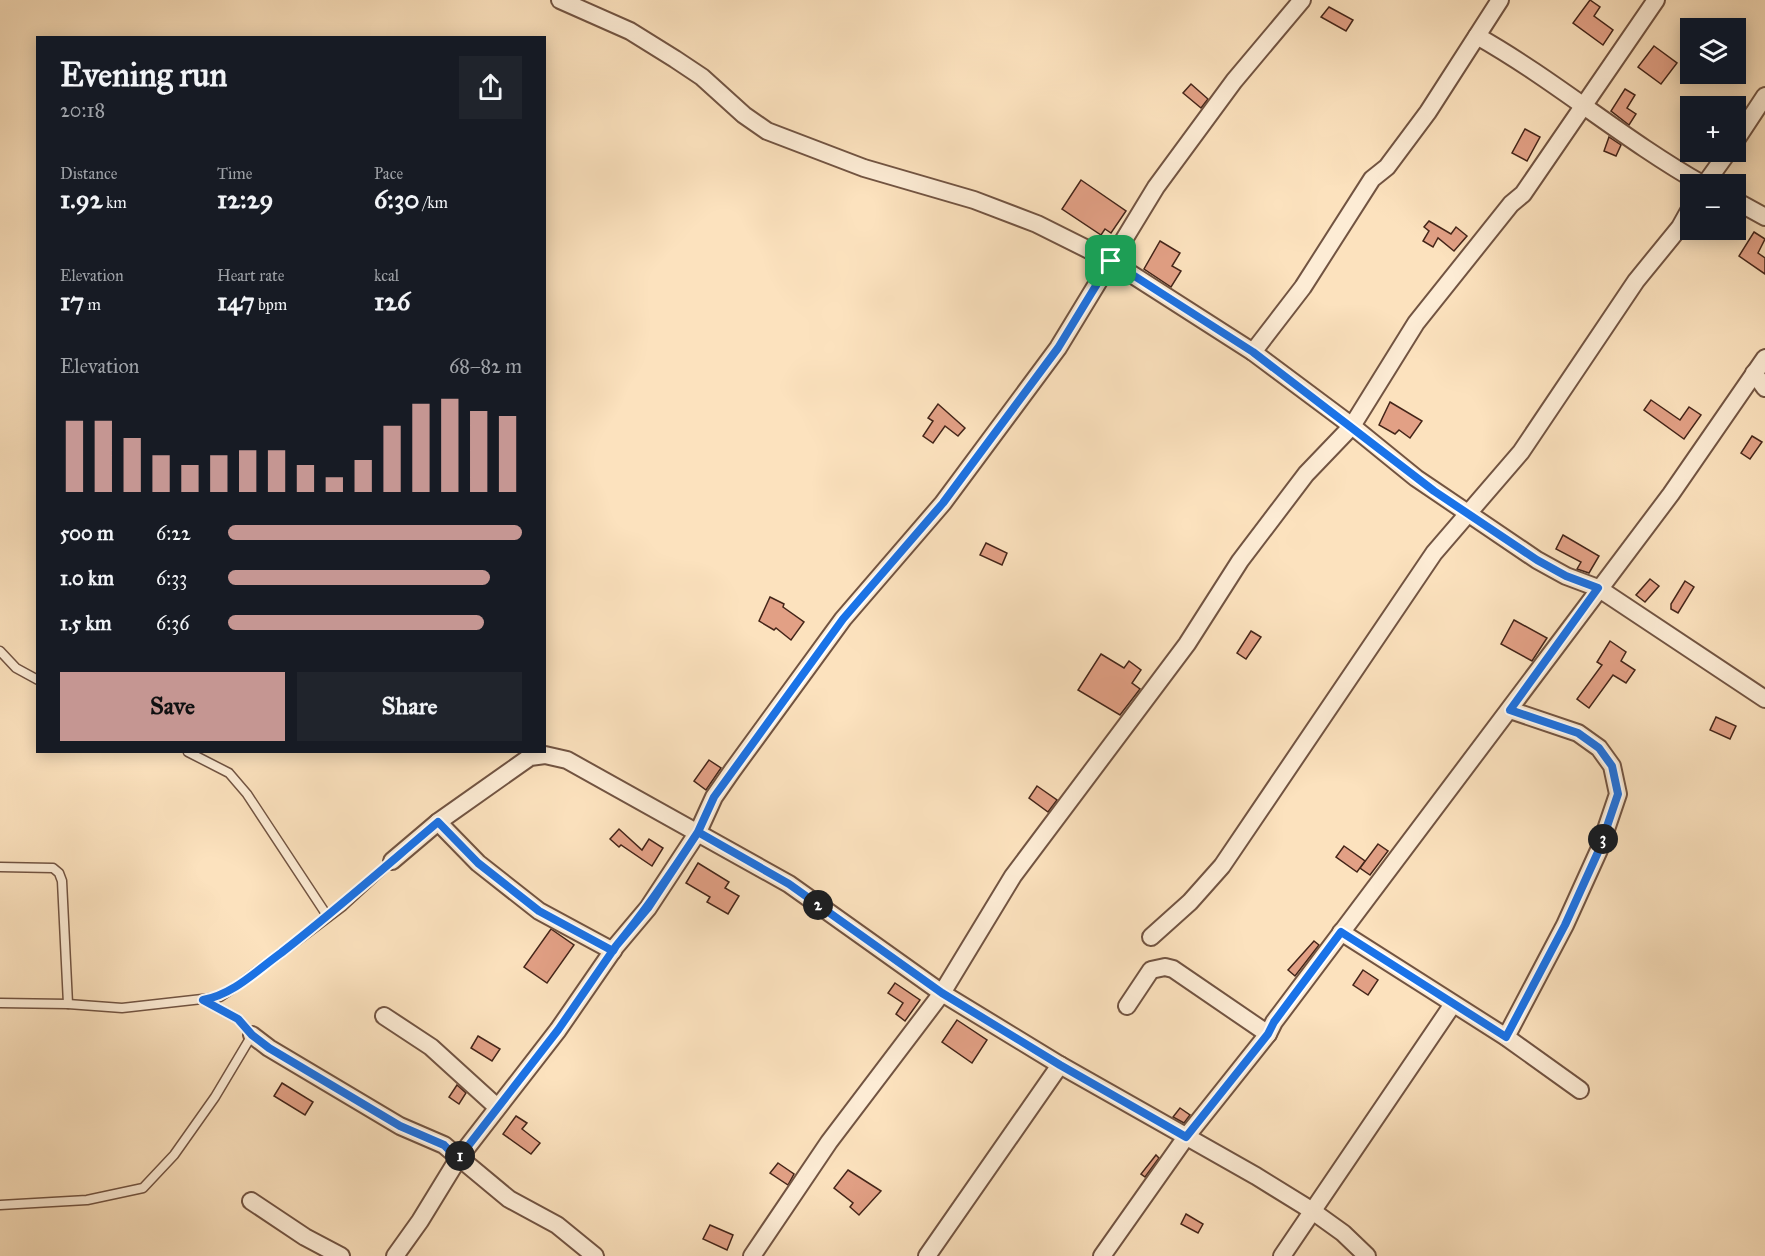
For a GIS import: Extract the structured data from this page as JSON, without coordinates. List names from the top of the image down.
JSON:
{
  "page": {
    "map_buttons": ["+", "−"],
    "heading": ["Evening run", "20:18"],
    "stats": [
      ["Distance", "1.92 km"],
      ["Time", "12:29"],
      ["Pace", "6:30 /km"],
      ["Elevation", "17 m"],
      ["Heart rate", "147 bpm"],
      ["kcal", "126"]
    ],
    "chart": ["Elevation", "68–82 m"],
    "list": [
      {
        "name": "500 m",
        "note": "6:22"
      },
      {
        "name": "1.0 km",
        "note": "6:33"
      },
      {
        "name": "1.5 km",
        "note": "6:36"
      }
    ],
    "buttons": ["Save", "Share"],
    "pins": ["3", "2", "1"]
  }
}
